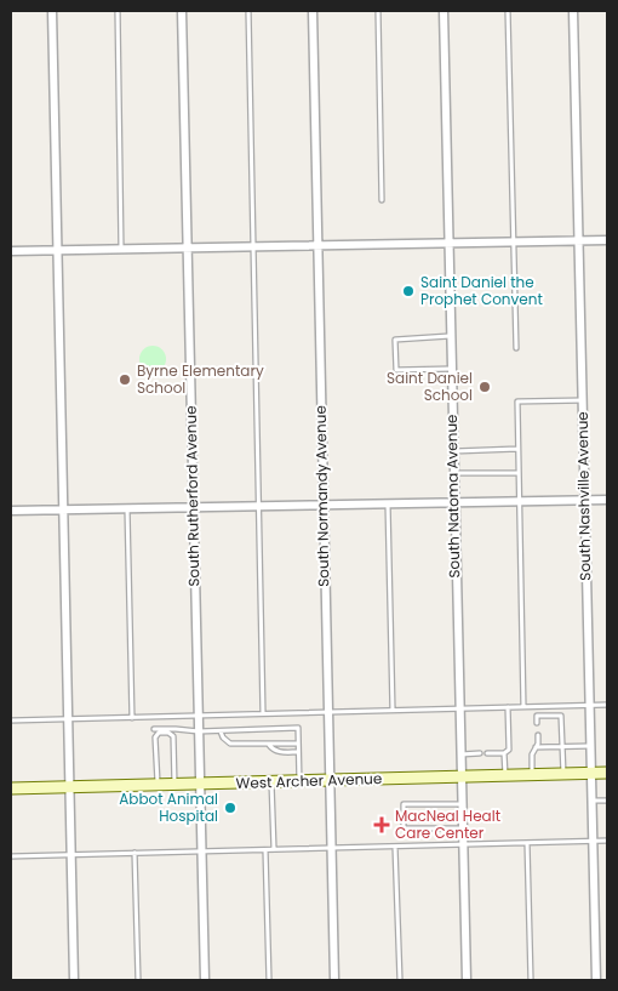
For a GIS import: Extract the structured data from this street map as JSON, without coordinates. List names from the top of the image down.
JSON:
{
  "streets": {
    "main road": ["West Archer Avenue"],
    "street": [
      "South Rutherford Avenue",
      "South Normandy Avenue",
      "South Natoma Avenue",
      "South Nashville Avenue"
    ]
  },
  "crossings": [
    ["South Rutherford Avenue", "West Archer Avenue"],
    ["South Normandy Avenue", "West Archer Avenue"],
    ["South Natoma Avenue", "West Archer Avenue"],
    ["South Nashville Avenue", "West Archer Avenue"]
  ],
  "places": {
    "other": [
      "Saint Daniel the Prophet Convent",
      "Byrne Elementary School",
      "Saint Daniel School",
      "Abbot Animal Hospital"
    ],
    "health": ["MacNeal Healt Care Center"]
  }
}
